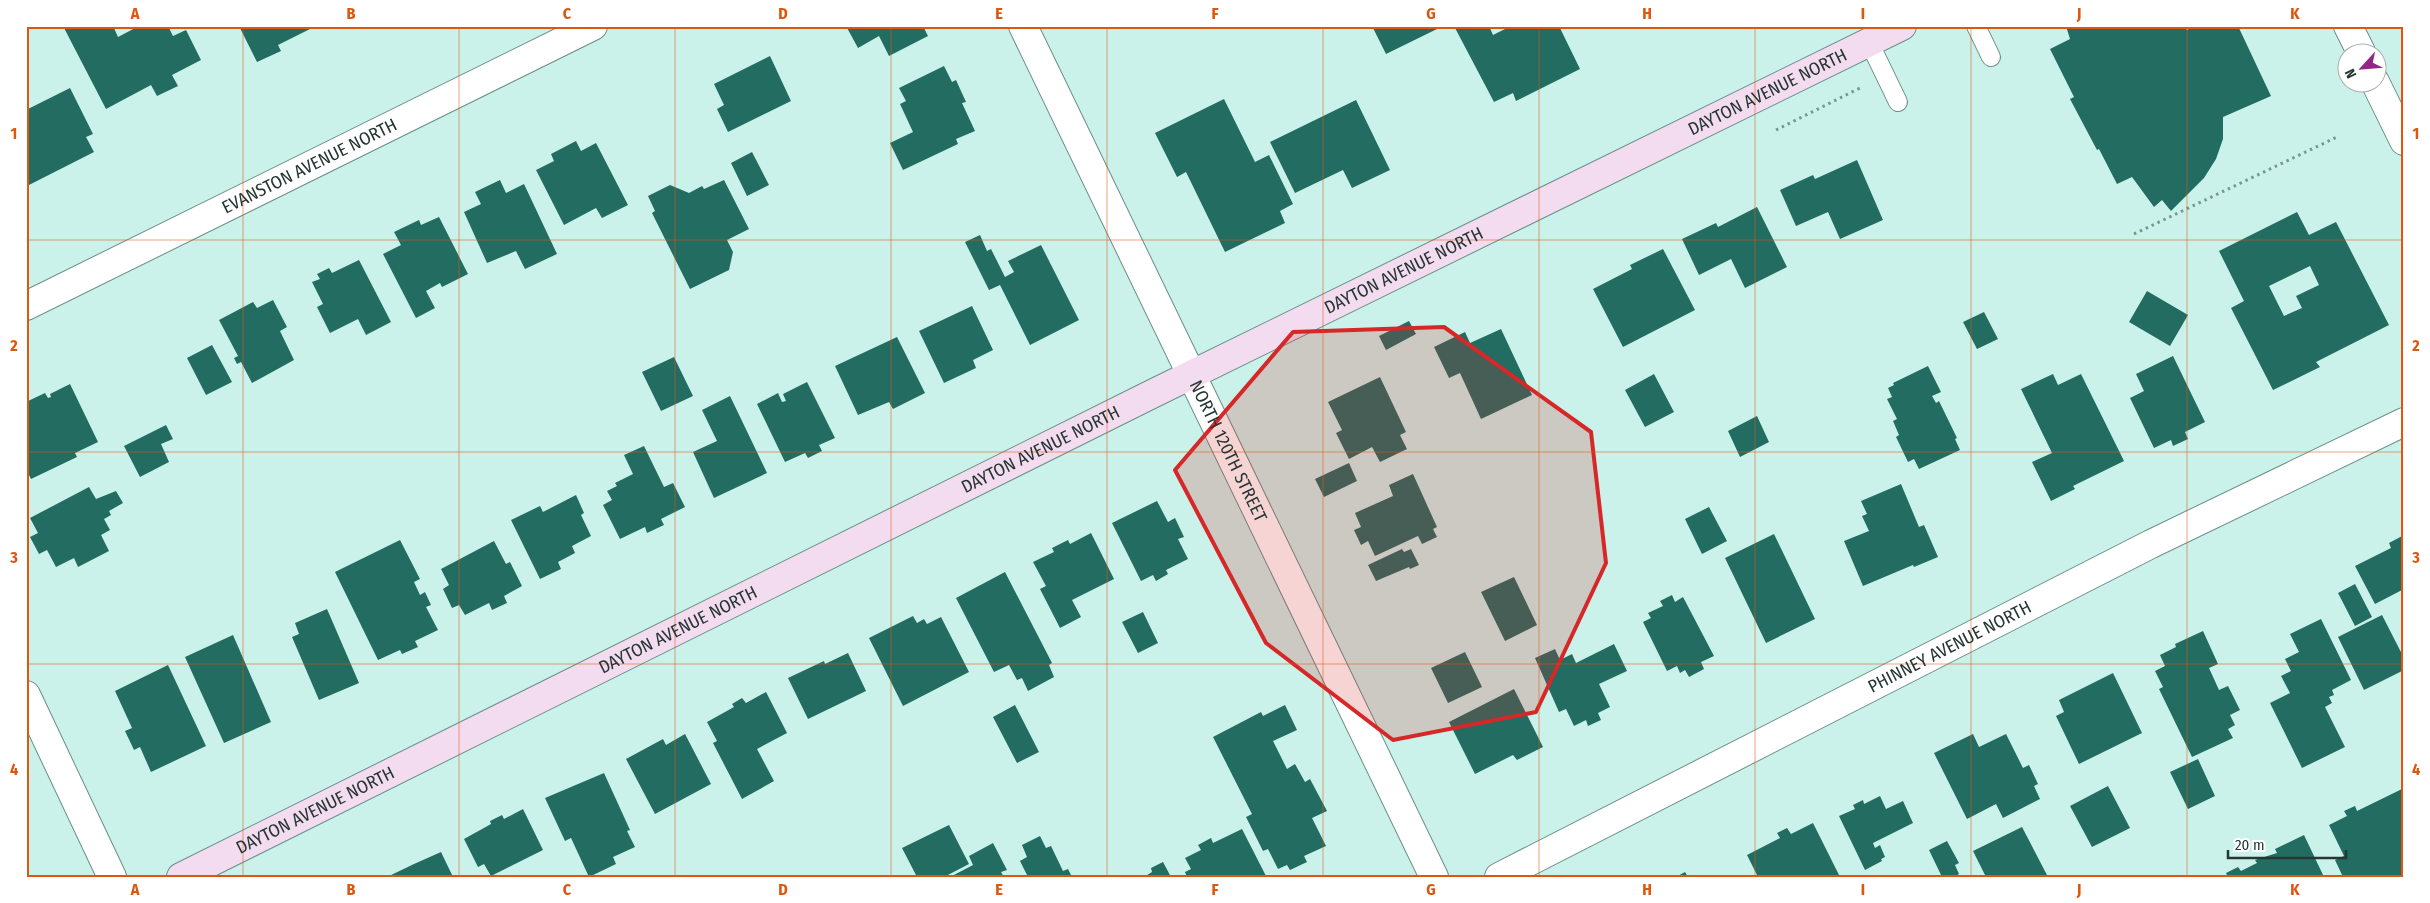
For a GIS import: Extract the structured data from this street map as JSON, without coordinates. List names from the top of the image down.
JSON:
{
  "streets": {
    "street": [
      "DAYTON AVENUE NORTH",
      "EVANSTON AVENUE NORTH",
      "NORTH 120TH STREET",
      "PHINNEY AVENUE NORTH"
    ]
  },
  "crossings": [
    ["DAYTON AVENUE NORTH", "NORTH 120TH STREET"]
  ],
  "scale_bar": "20 m",
  "north": "bottom left",
  "grid": {
    "columns": [
      "A",
      "B",
      "C",
      "D",
      "E",
      "F",
      "G",
      "H",
      "I",
      "J",
      "K"
    ],
    "rows": [
      "1",
      "2",
      "3",
      "4"
    ]
  }
}
